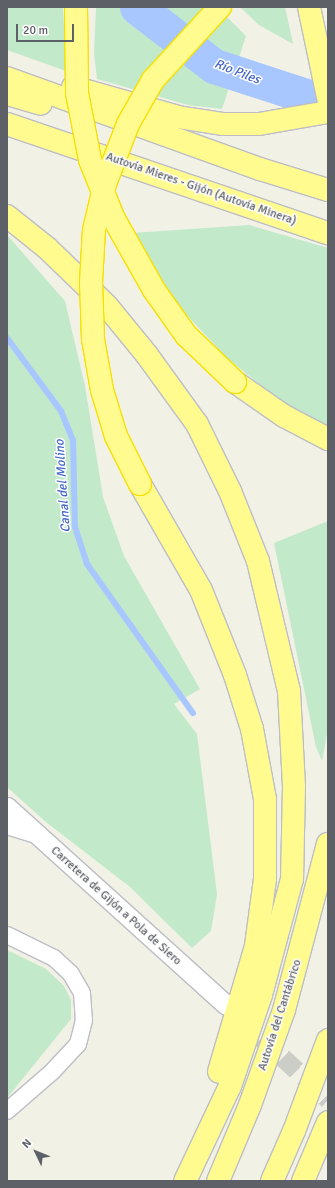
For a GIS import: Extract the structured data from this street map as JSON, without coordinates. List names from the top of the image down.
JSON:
{
  "streets": {
    "highway": ["Autovía Mieres - Gijón (Autovía Minera)", "Autovía del Cantábrico"],
    "street": ["Carretera de Gijón a Pola de Siero"]
  },
  "water": ["Río Piles", "Canal del Molino"],
  "scale_bar": "20 m",
  "north": "top left"
}
